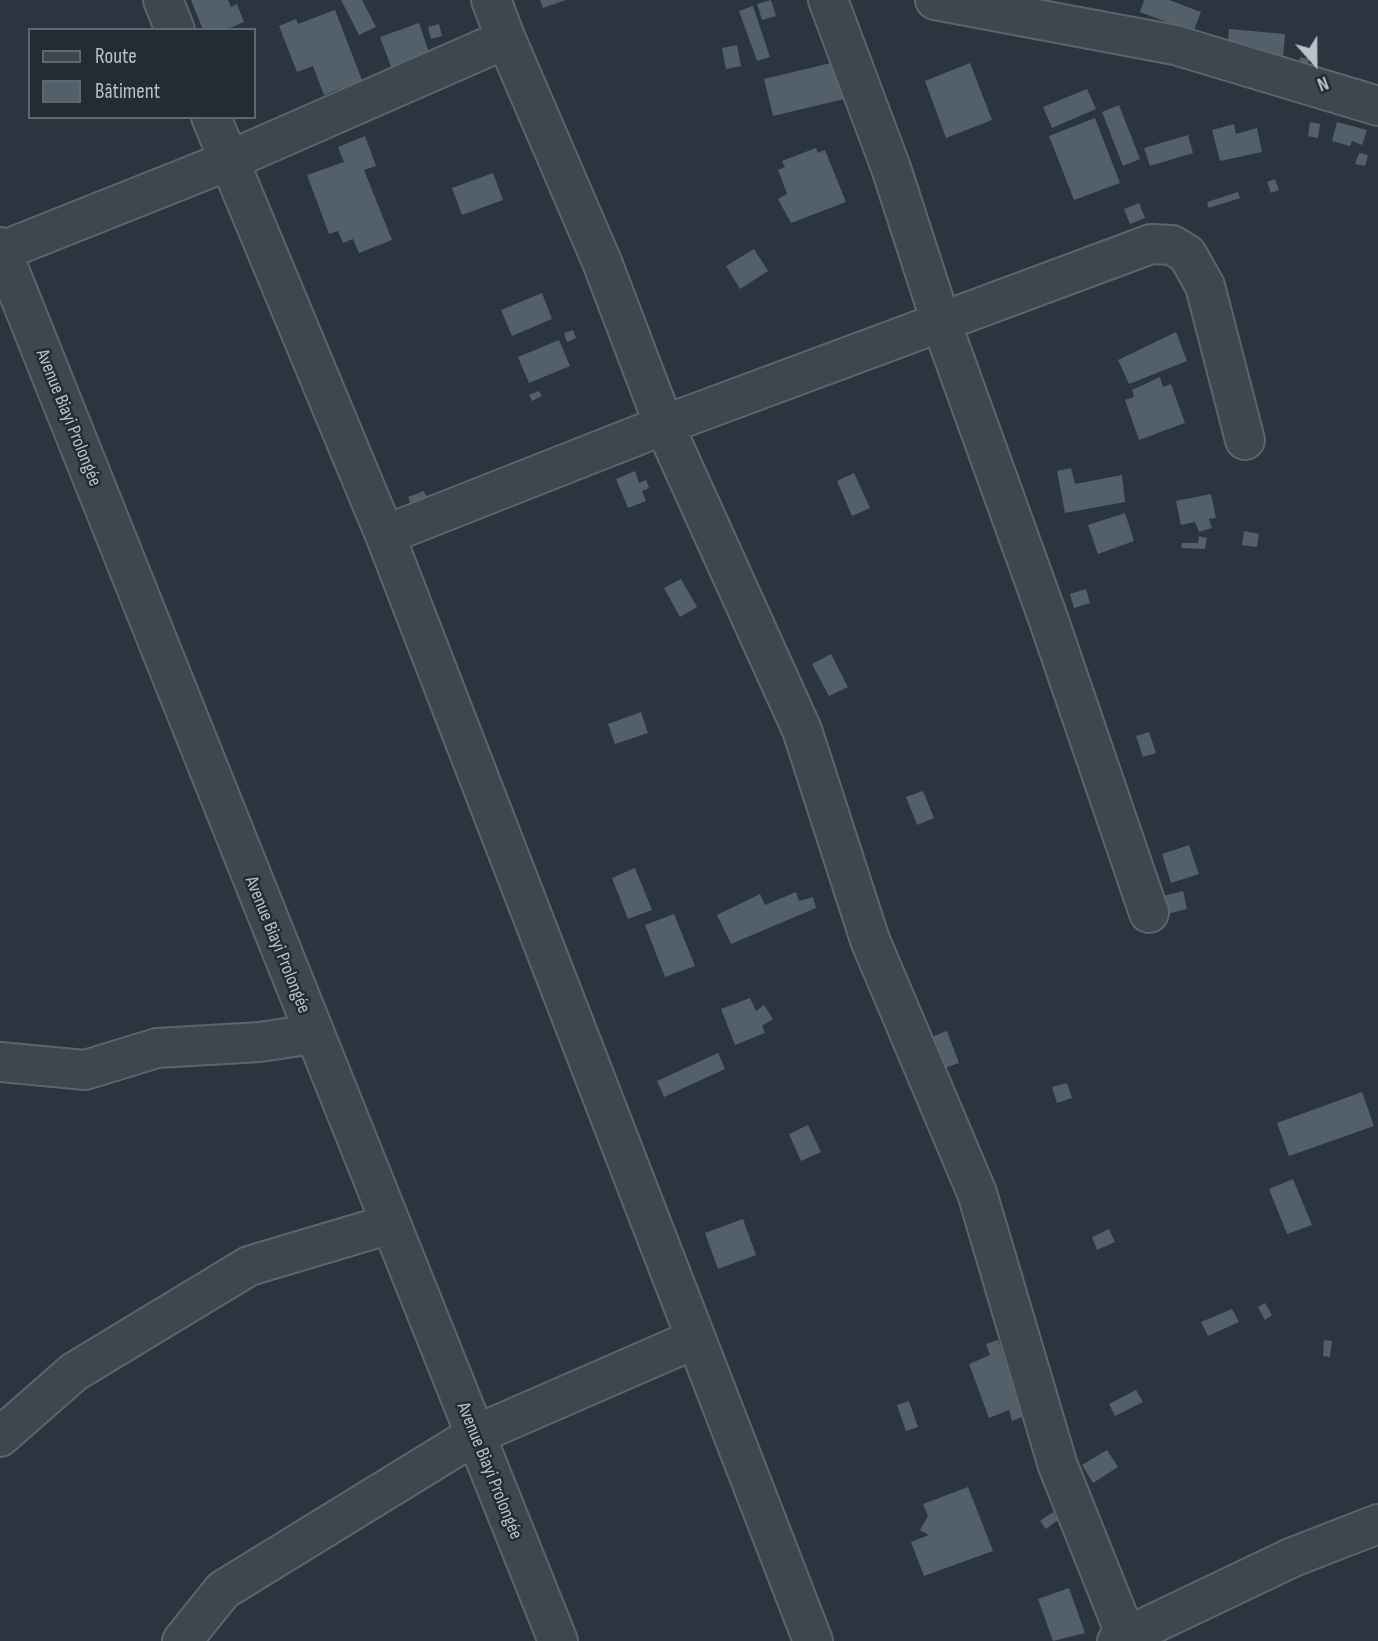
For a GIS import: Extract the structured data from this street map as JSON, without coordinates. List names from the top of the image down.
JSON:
{
  "streets": {
    "street": ["Avenue Biayi Prolongée"]
  },
  "legend": ["Route", "Bâtiment"],
  "north": "bottom"
}
